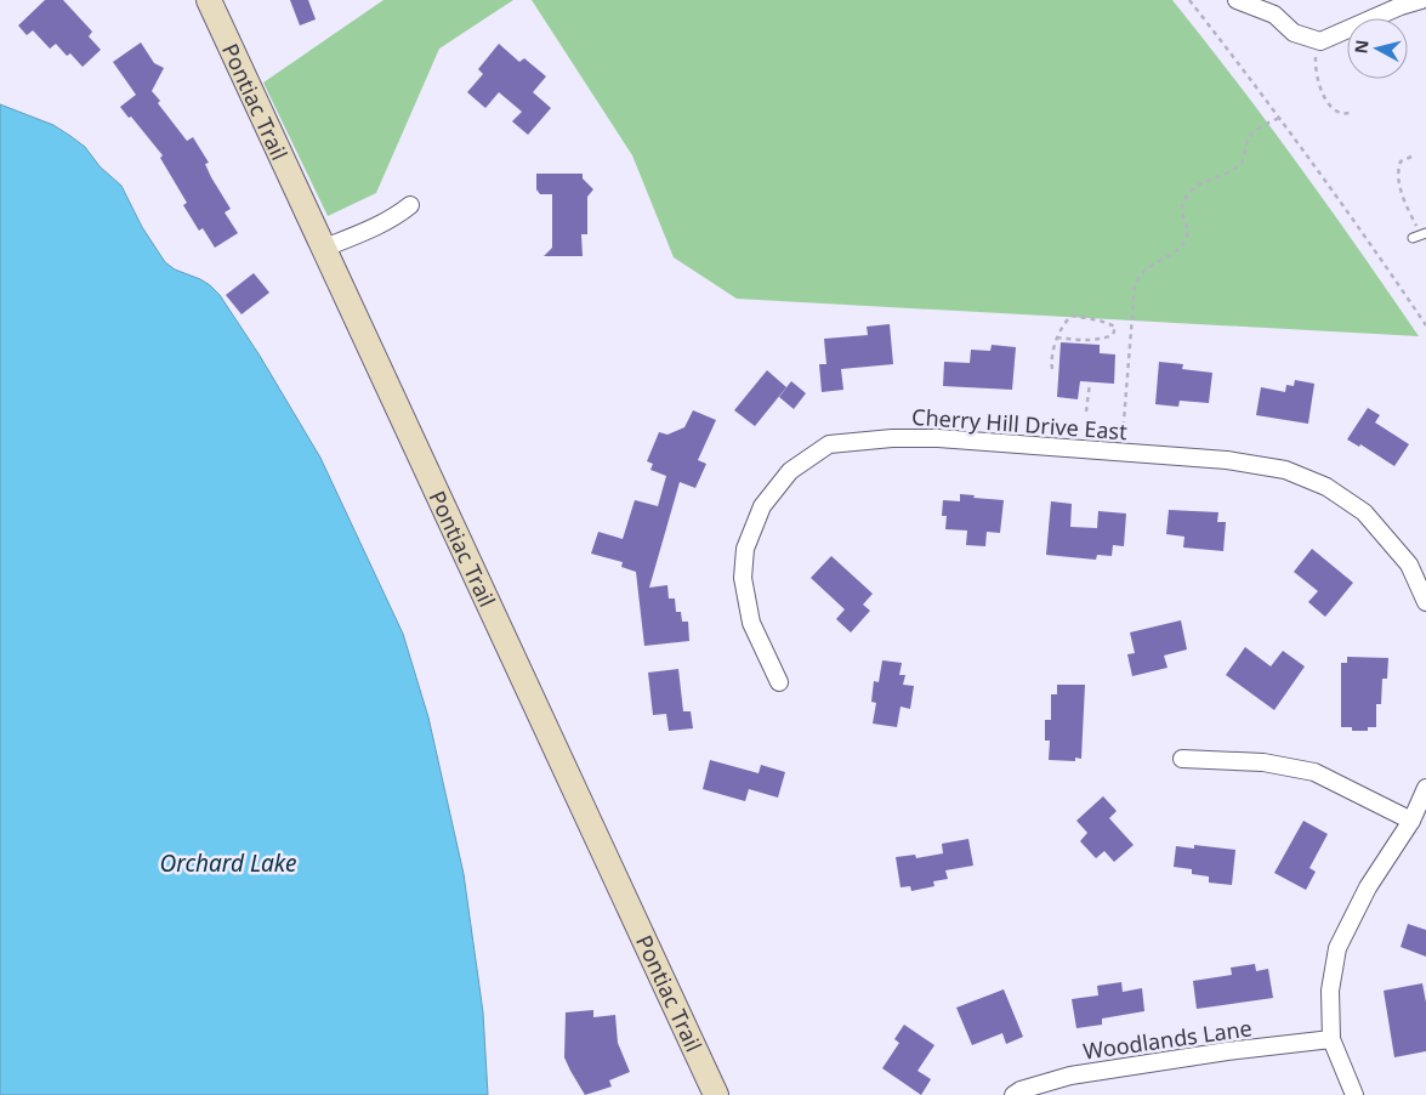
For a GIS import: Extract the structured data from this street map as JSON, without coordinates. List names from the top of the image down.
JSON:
{
  "streets": {
    "main road": ["Pontiac Trail"],
    "street": ["Cherry Hill Drive East", "Woodlands Lane"]
  },
  "water": ["Orchard Lake"],
  "north": "left"
}
